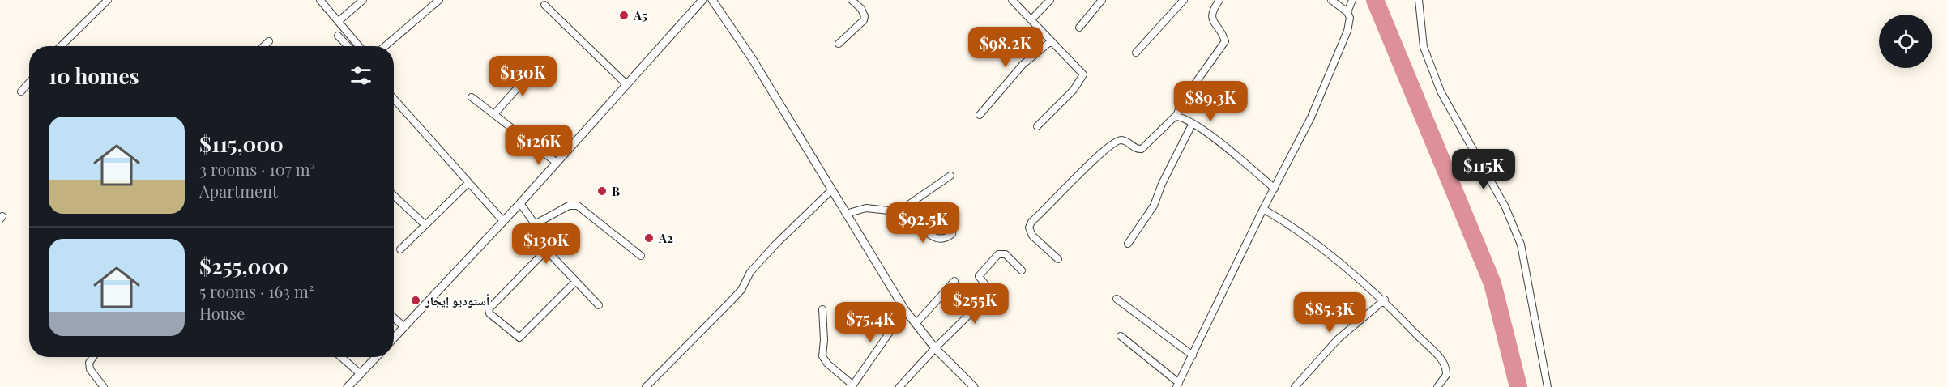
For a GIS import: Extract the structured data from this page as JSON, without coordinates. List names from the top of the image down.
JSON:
{
  "places": [
    "A5",
    "B",
    "A2",
    "أستوديو إيجار"
  ],
  "page": {
    "price": [
      "$98.2K",
      "$130K",
      "$89.3K",
      "$126K",
      "$115K",
      "$92.5K",
      "$130K",
      "$255K",
      "$85.3K",
      "$75.4K"
    ],
    "heading": "10 homes",
    "list": [
      {
        "name": "$115,000",
        "note": "3 rooms · 107 m² · Apartment"
      },
      {
        "name": "$255,000",
        "note": "5 rooms · 163 m² · House"
      }
    ]
  }
}
